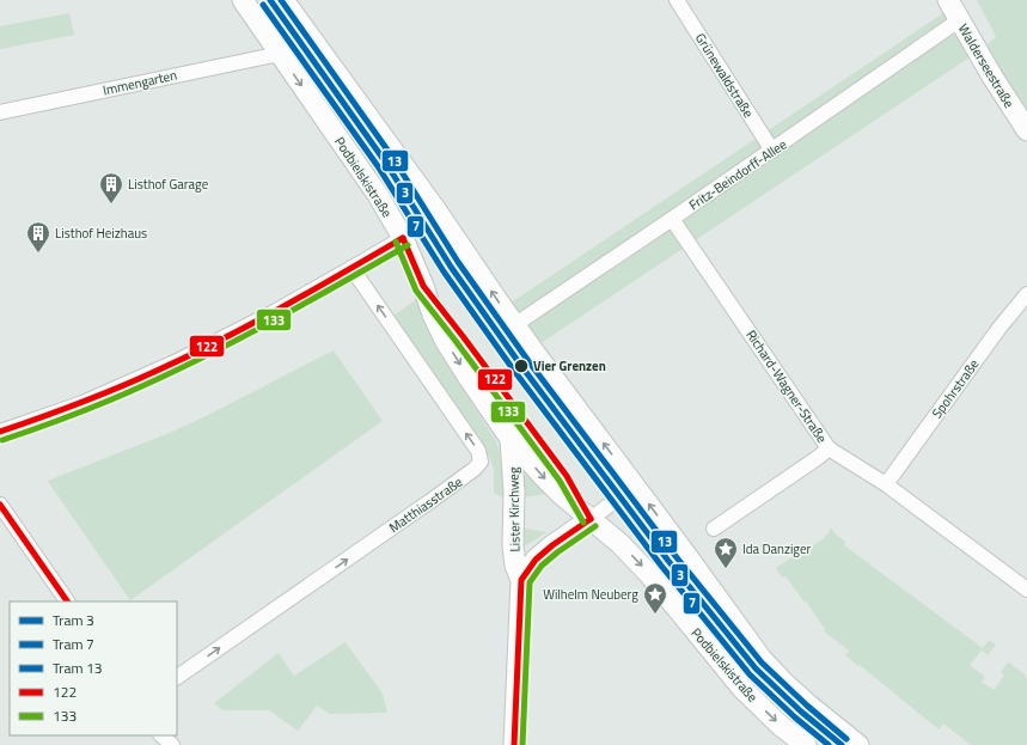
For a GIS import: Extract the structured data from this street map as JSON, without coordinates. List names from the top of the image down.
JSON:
{
  "streets": {
    "main road": ["Walderseestraße", "Podbielskistraße", "Lister Kirchweg"],
    "street": [
      "Grünewaldstraße",
      "Immengarten",
      "Fritz-Beindorff-Allee",
      "Richard-Wagner-Straße",
      "Spohrstraße",
      "Matthiasstraße"
    ]
  },
  "crossings": [
    ["Walderseestraße", "Fritz-Beindorff-Allee"],
    ["Grünewaldstraße", "Fritz-Beindorff-Allee"],
    ["Immengarten", "Podbielskistraße"],
    ["Fritz-Beindorff-Allee", "Richard-Wagner-Straße"],
    ["Podbielskistraße", "Lister Kirchweg"],
    ["Richard-Wagner-Straße", "Spohrstraße"]
  ],
  "places": {
    "building": ["Listhof Garage", "Listhof Heizhaus"],
    "other": ["Vier Grenzen"],
    "place": ["Ida Danziger", "Wilhelm Neuberg"]
  },
  "lines": [
    "tram line 3",
    "tram line 13",
    "tram line 7",
    "transit line 122",
    "transit line 133"
  ],
  "legend": [
    "Tram 3",
    "Tram 7",
    "Tram 13",
    "122",
    "133"
  ]
}
